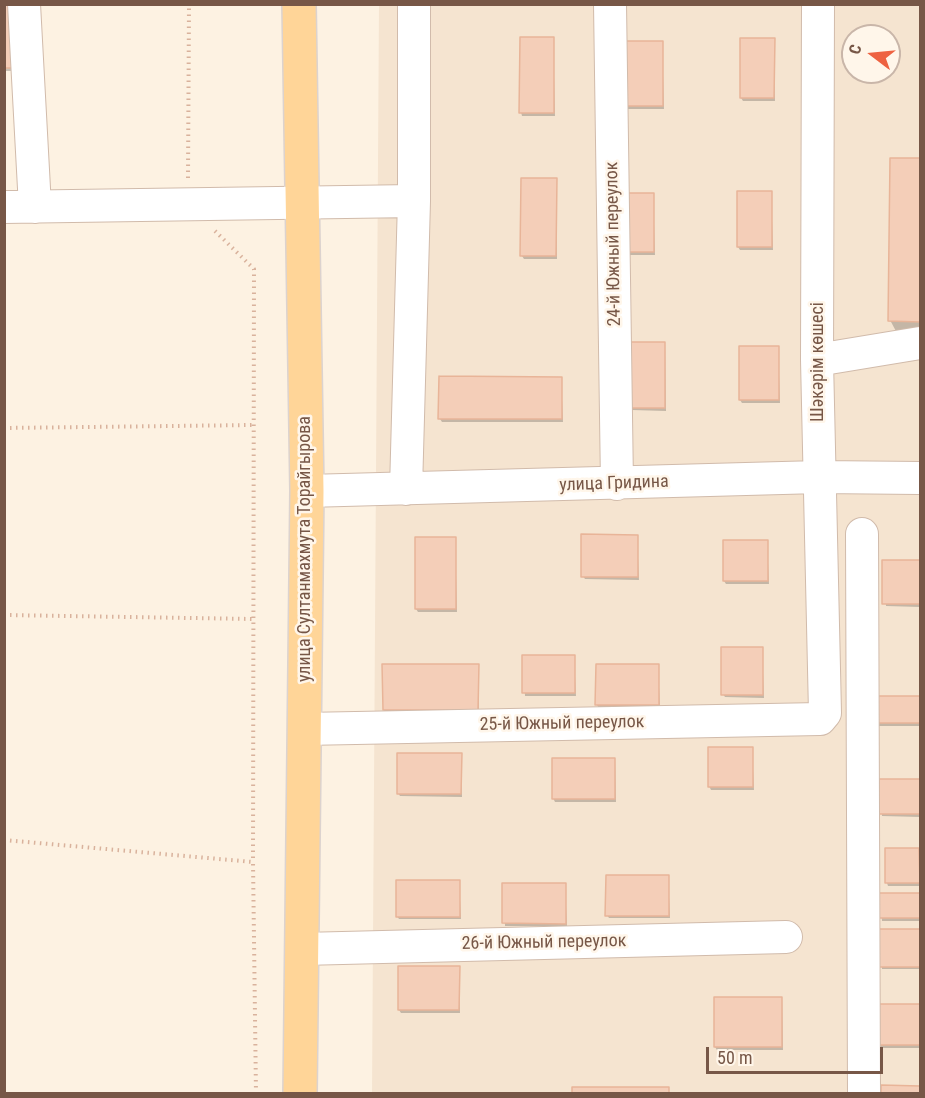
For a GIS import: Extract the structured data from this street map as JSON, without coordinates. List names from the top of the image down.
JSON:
{
  "streets": {
    "main road": ["улица Султанмахмута Торайгырова"],
    "street": [
      "24-й Южный переулок",
      "Шәкәрім көшесі",
      "улица Гридина",
      "25-й Южный переулок",
      "26-й Южный переулок"
    ]
  },
  "crossings": [
    ["24-й Южный переулок", "улица Гридина"],
    ["Шәкәрім көшесі", "улица Гридина"],
    ["Шәкәрім көшесі", "25-й Южный переулок"],
    ["улица Гридина", "улица Султанмахмута Торайгырова"],
    ["улица Султанмахмута Торайгырова", "25-й Южный переулок"],
    ["улица Султанмахмута Торайгырова", "26-й Южный переулок"]
  ],
  "scale_bar": "50 m",
  "north": "left"
}
